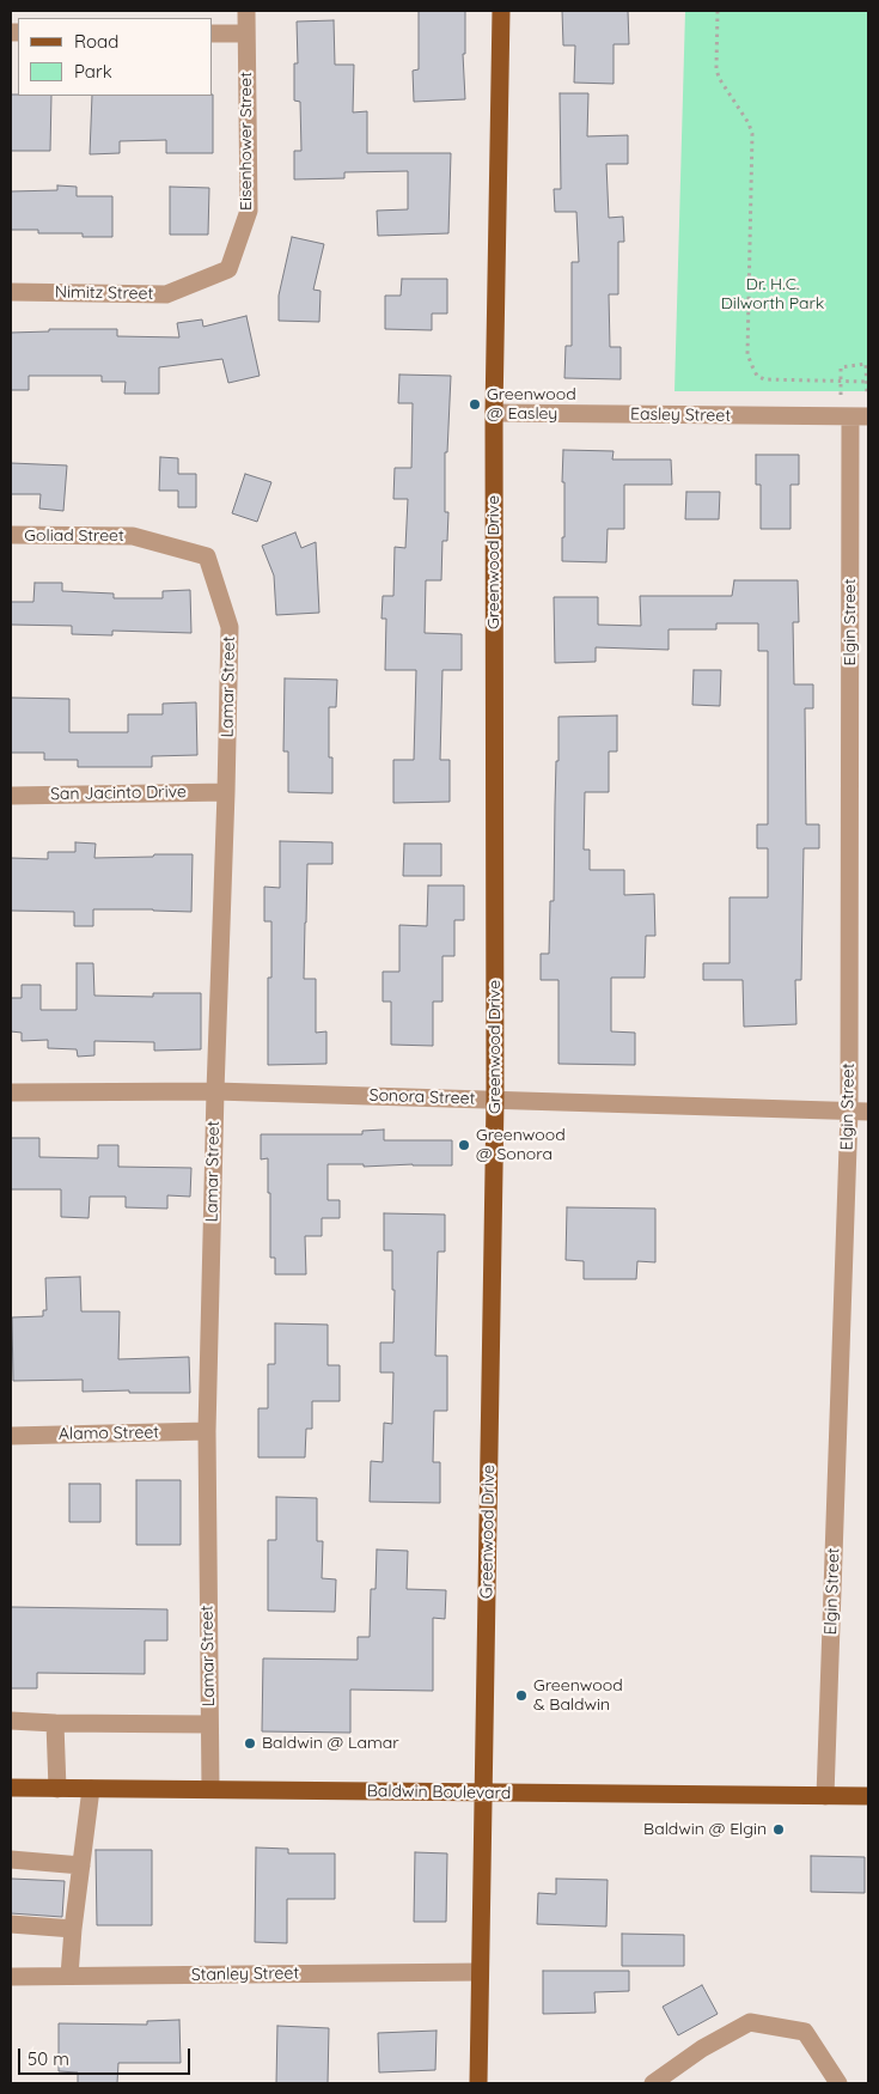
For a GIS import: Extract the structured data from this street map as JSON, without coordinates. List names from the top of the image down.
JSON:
{
  "streets": {
    "main road": ["Greenwood Drive", "Baldwin Boulevard"],
    "street": [
      "Eisenhower Street",
      "Nimitz Street",
      "Easley Street",
      "Goliad Street",
      "Elgin Street",
      "Lamar Street",
      "San Jacinto Drive",
      "Sonora Street",
      "Alamo Street",
      "Stanley Street"
    ]
  },
  "crossings": [
    ["Eisenhower Street", "Nimitz Street"],
    ["Easley Street", "Greenwood Drive"],
    ["Easley Street", "Elgin Street"],
    ["Goliad Street", "Lamar Street"],
    ["Greenwood Drive", "Sonora Street"],
    ["Greenwood Drive", "Baldwin Boulevard"],
    ["Greenwood Drive", "Stanley Street"],
    ["Elgin Street", "Sonora Street"],
    ["Elgin Street", "Baldwin Boulevard"],
    ["Lamar Street", "San Jacinto Drive"],
    ["Lamar Street", "Sonora Street"],
    ["Lamar Street", "Alamo Street"],
    ["Lamar Street", "Baldwin Boulevard"]
  ],
  "parks": ["Dr. H.C. Dilworth Park"],
  "places": [
    "Greenwood @ Easley",
    "Greenwood @ Sonora",
    "Greenwood & Baldwin",
    "Baldwin @ Lamar",
    "Baldwin @ Elgin"
  ],
  "legend": ["Road", "Park"],
  "scale_bar": "50 m"
}
